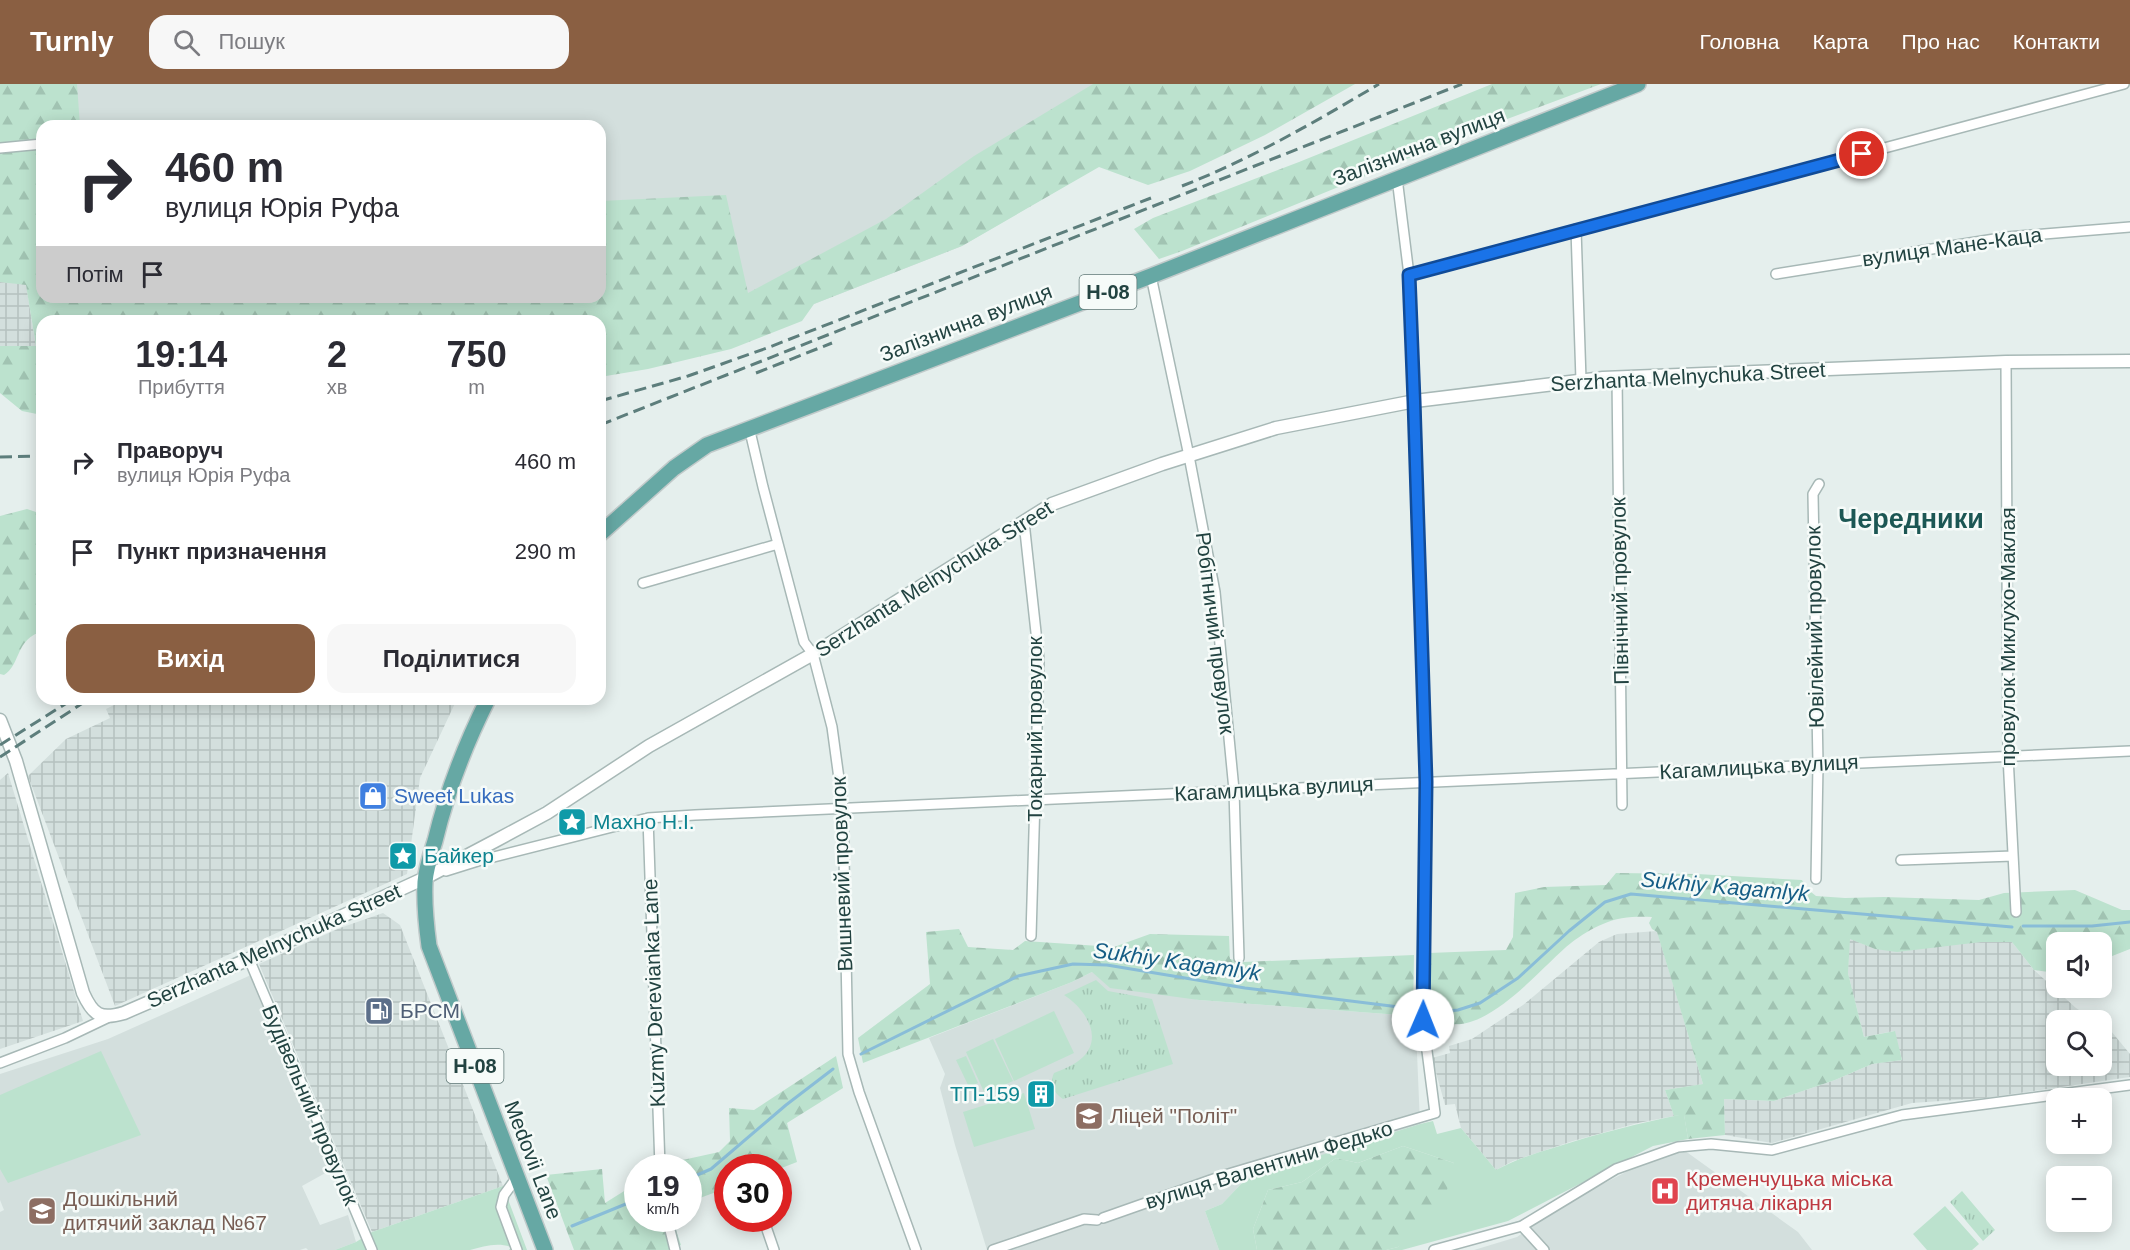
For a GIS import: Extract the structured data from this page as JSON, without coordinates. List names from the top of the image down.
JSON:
{
  "streets": {
    "main road": ["Залізнична вулиця", "Н-08", "Medovii Lane"],
    "street": [
      "вулиця Мане-Каца",
      "Serzhanta Melnychuka Street",
      "Північний провулок",
      "Ювілейний провулок",
      "Робітничий провулок",
      "провулок Миклухо-Маклая",
      "Токарний провулок",
      "Кагамлицька вулиця",
      "Вишневий провулок",
      "Kuzmy Derevianka Lane",
      "Будівельний провулок",
      "вулиця Валентини Федько"
    ]
  },
  "crossings": [
    ["Залізнична вулиця", "Робітничий провулок"],
    ["Залізнична вулиця", "Вишневий провулок"],
    ["Н-08", "Serzhanta Melnychuka Street"],
    ["Н-08", "Кагамлицька вулиця"],
    ["Н-08", "Medovii Lane"],
    ["Serzhanta Melnychuka Street", "Північний провулок"],
    ["Serzhanta Melnychuka Street", "Робітничий провулок"],
    ["Serzhanta Melnychuka Street", "провулок Миклухо-Маклая"],
    ["Serzhanta Melnychuka Street", "Токарний провулок"],
    ["Serzhanta Melnychuka Street", "Кагамлицька вулиця"],
    ["Serzhanta Melnychuka Street", "Вишневий провулок"],
    ["Serzhanta Melnychuka Street", "Будівельний провулок"],
    ["Serzhanta Melnychuka Street", "Medovii Lane"],
    ["Північний провулок", "Кагамлицька вулиця"],
    ["Ювілейний провулок", "Кагамлицька вулиця"],
    ["Робітничий провулок", "Кагамлицька вулиця"],
    ["провулок Миклухо-Маклая", "Кагамлицька вулиця"],
    ["Токарний провулок", "Кагамлицька вулиця"],
    ["Кагамлицька вулиця", "Вишневий провулок"],
    ["Кагамлицька вулиця", "Kuzmy Derevianka Lane"],
    ["Кагамлицька вулиця", "Medovii Lane"],
    ["Кагамлицька вулиця", "вулиця Валентини Федько"]
  ],
  "districts": ["Чередники"],
  "water": ["Sukhiy Kagamlyk"],
  "places": {
    "shop": ["Sweet Lukas"],
    "place": ["Махно Н.І.", "Байкер"],
    "fuel station": ["БРСМ"],
    "building": ["ТП-159"],
    "school or university": ["Ліцей \"Політ\"", "Дошкільний дитячий заклад №67"],
    "hospital": ["Кременчуцька міська дитяча лікарня"]
  },
  "page": {
    "header": "Turnly",
    "search": "Пошук",
    "nav": [
      "Головна",
      "Карта",
      "Про нас",
      "Контакти"
    ],
    "turn": ["460 m", "вулиця Юрія Руфа"],
    "then": "Потім",
    "eta": [
      "19:14",
      "Прибуття",
      "2",
      "хв",
      "750",
      "m"
    ],
    "list": [
      {
        "name": "Праворуч",
        "note": "вулиця Юрія Руфа",
        "value": "460 m"
      },
      {
        "name": "Пункт призначення",
        "value": "290 m"
      }
    ],
    "buttons": ["Вихід", "Поділитися"],
    "map_buttons": ["+", "−"],
    "speed": "19 km/h",
    "limit": "30"
  }
}
